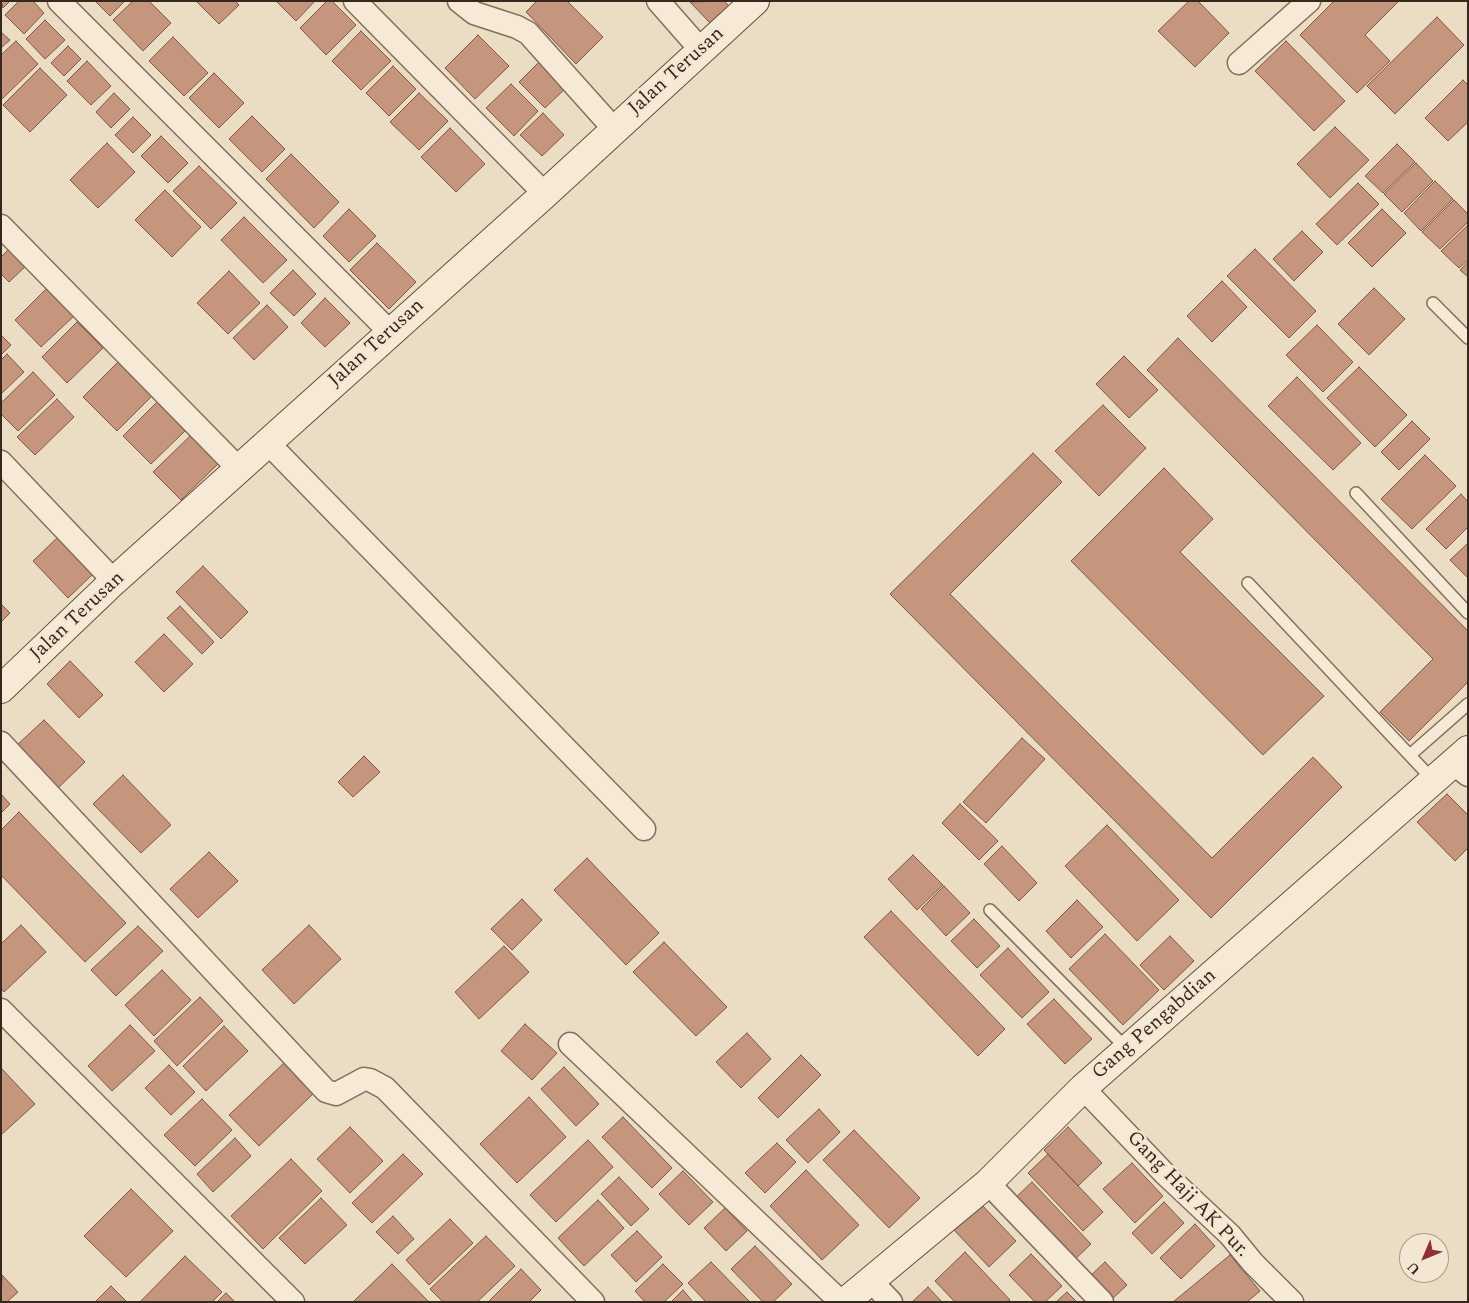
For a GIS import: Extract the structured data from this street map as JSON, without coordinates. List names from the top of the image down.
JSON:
{
  "streets": {
    "street": ["Jalan Terusan", "Gang Pengabdian", "Gang Haji AK Pur."]
  },
  "crossings": [
    ["Gang Pengabdian", "Gang Haji AK Pur."]
  ],
  "north": "bottom left"
}
